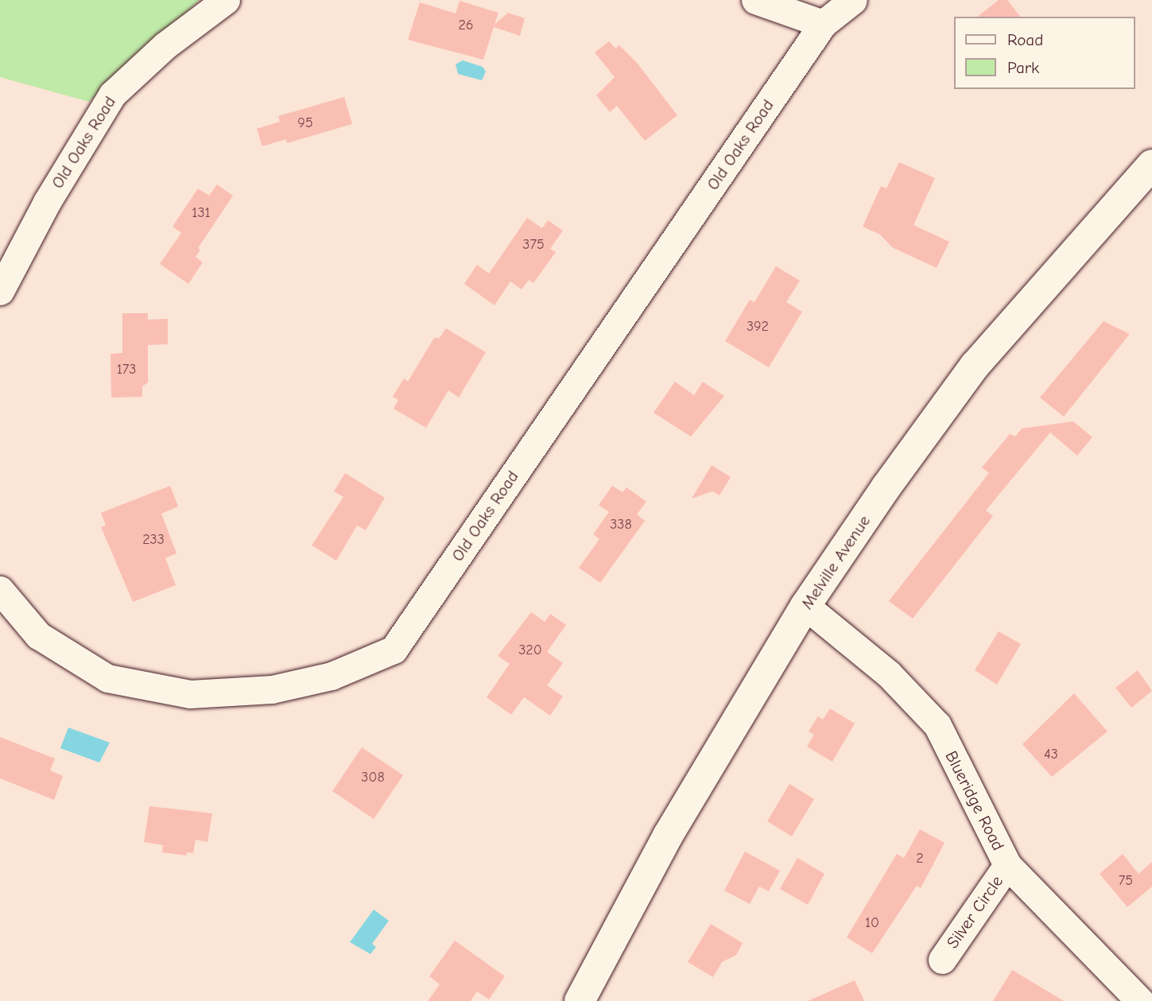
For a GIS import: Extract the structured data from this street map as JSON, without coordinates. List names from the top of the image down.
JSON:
{
  "streets": {
    "street": [
      "Old Oaks Road",
      "Melville Avenue",
      "Blueridge Road",
      "Silver Circle"
    ]
  },
  "crossings": [
    ["Melville Avenue", "Blueridge Road"],
    ["Blueridge Road", "Silver Circle"]
  ],
  "house_numbers": [
    "26",
    "95",
    "131",
    "375",
    "392",
    "173",
    "338",
    "233",
    "320",
    "43",
    "308",
    "2",
    "75",
    "10"
  ],
  "legend": ["Road", "Park"]
}
